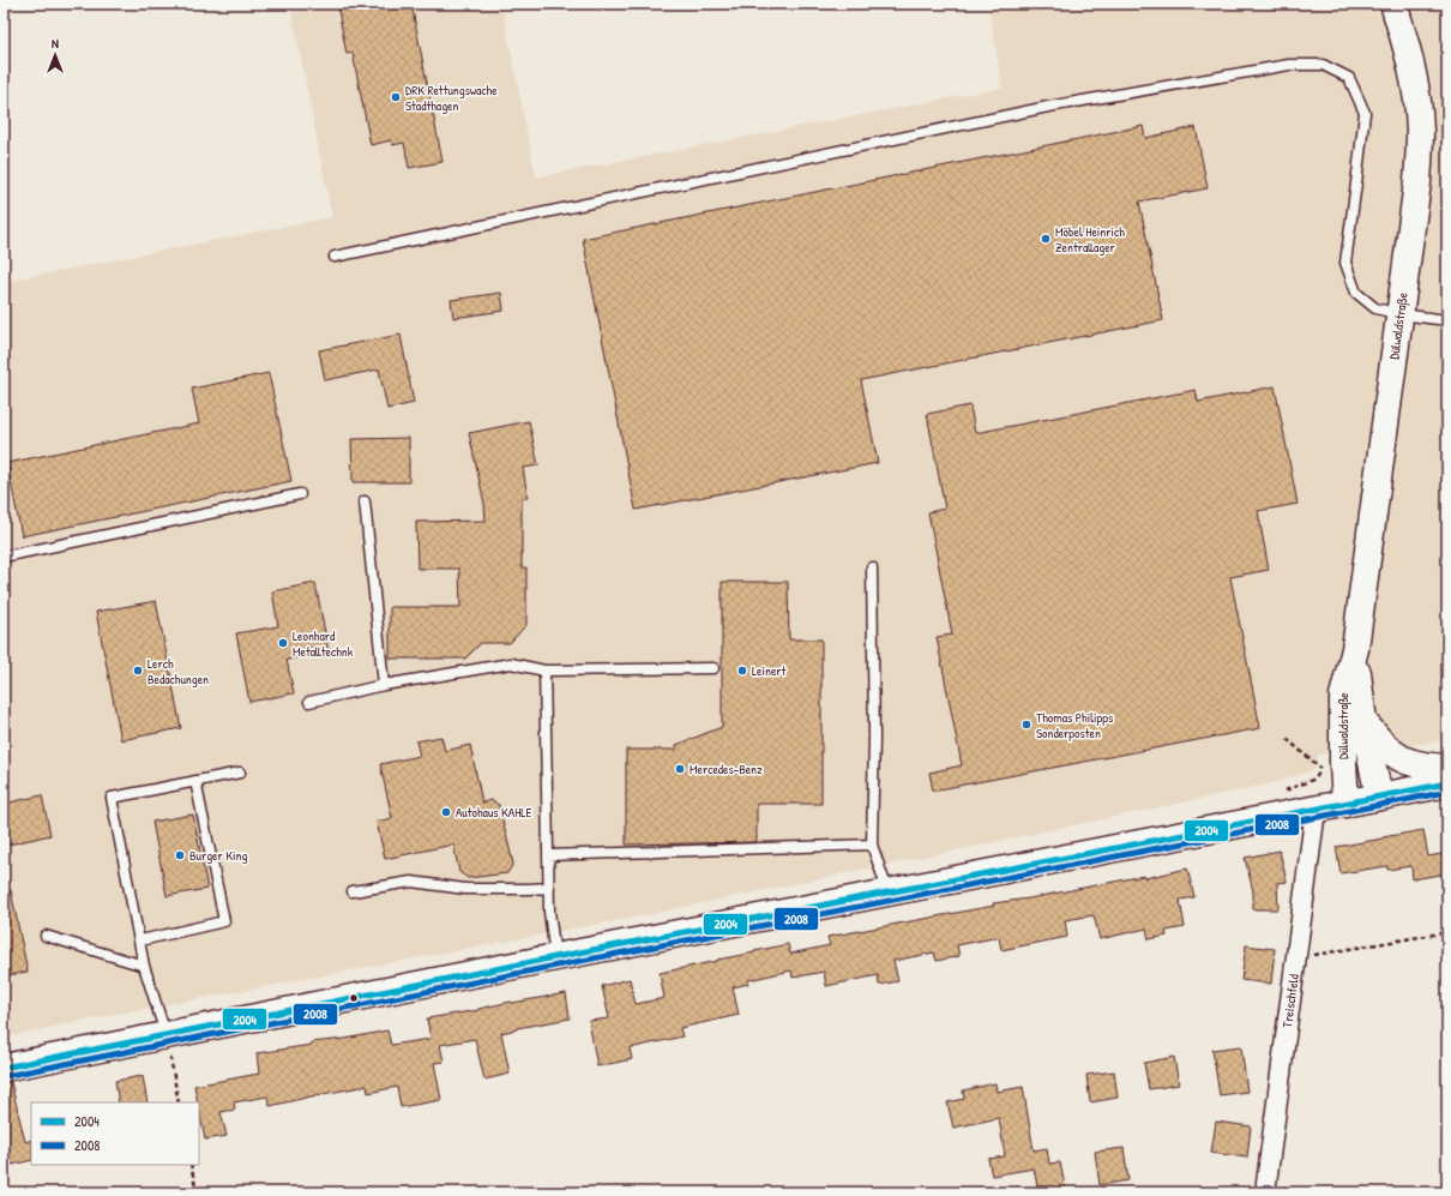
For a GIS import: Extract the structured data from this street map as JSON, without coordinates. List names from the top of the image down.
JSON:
{
  "streets": {
    "main road": ["Dülwaldstraße"],
    "street": ["Treischfeld"]
  },
  "places": [
    "DRK Rettungswache Stadthagen",
    "Möbel Heinrich Zentrallager",
    "Leonhard Metalltechnk",
    "Lerch Bedachungen",
    "Leinert",
    "Thomas Philipps Sonderposten",
    "Mercedes-Benz",
    "Autohaus KAHLE",
    "Burger King"
  ],
  "lines": ["transit line 2004", "transit line 2008"],
  "legend": ["2004", "2008"],
  "north": "top"
}
